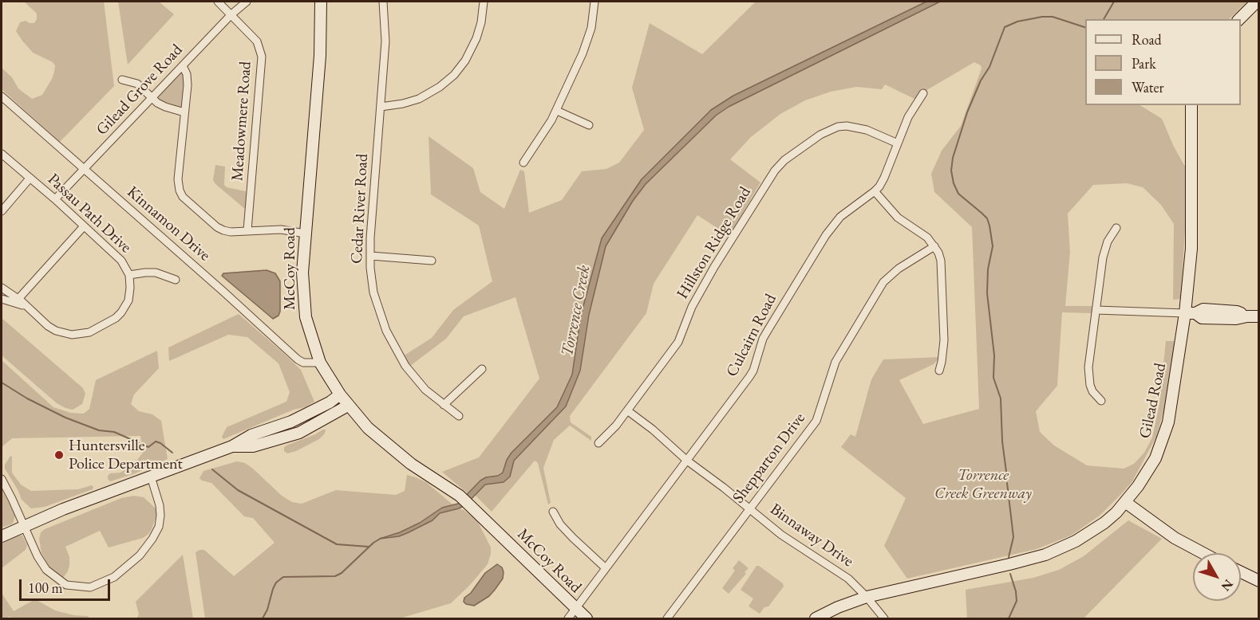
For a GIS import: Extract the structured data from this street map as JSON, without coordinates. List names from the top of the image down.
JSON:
{
  "streets": {
    "main road": ["McCoy Road", "Gilead Road"],
    "street": [
      "Gilead Grove Road",
      "Meadowmere Road",
      "Cedar River Road",
      "Passau Path Drive",
      "Kinnamon Drive",
      "Hillston Ridge Road",
      "Culcairn Road",
      "Shepparton Drive",
      "Binnaway Drive"
    ]
  },
  "crossings": [
    ["Gilead Grove Road", "Meadowmere Road"],
    ["Gilead Grove Road", "Passau Path Drive"],
    ["Gilead Grove Road", "Kinnamon Drive"],
    ["Kinnamon Drive", "McCoy Road"],
    ["Hillston Ridge Road", "Culcairn Road"],
    ["Hillston Ridge Road", "Binnaway Drive"],
    ["McCoy Road", "Culcairn Road"],
    ["Culcairn Road", "Binnaway Drive"],
    ["Gilead Road", "Binnaway Drive"],
    ["Shepparton Drive", "Binnaway Drive"]
  ],
  "water": ["Torrence Creek"],
  "parks": ["Torrence Creek Greenway"],
  "places": ["Huntersville Police Department"],
  "legend": ["Road", "Park", "Water"],
  "scale_bar": "100 m",
  "north": "bottom right"
}
